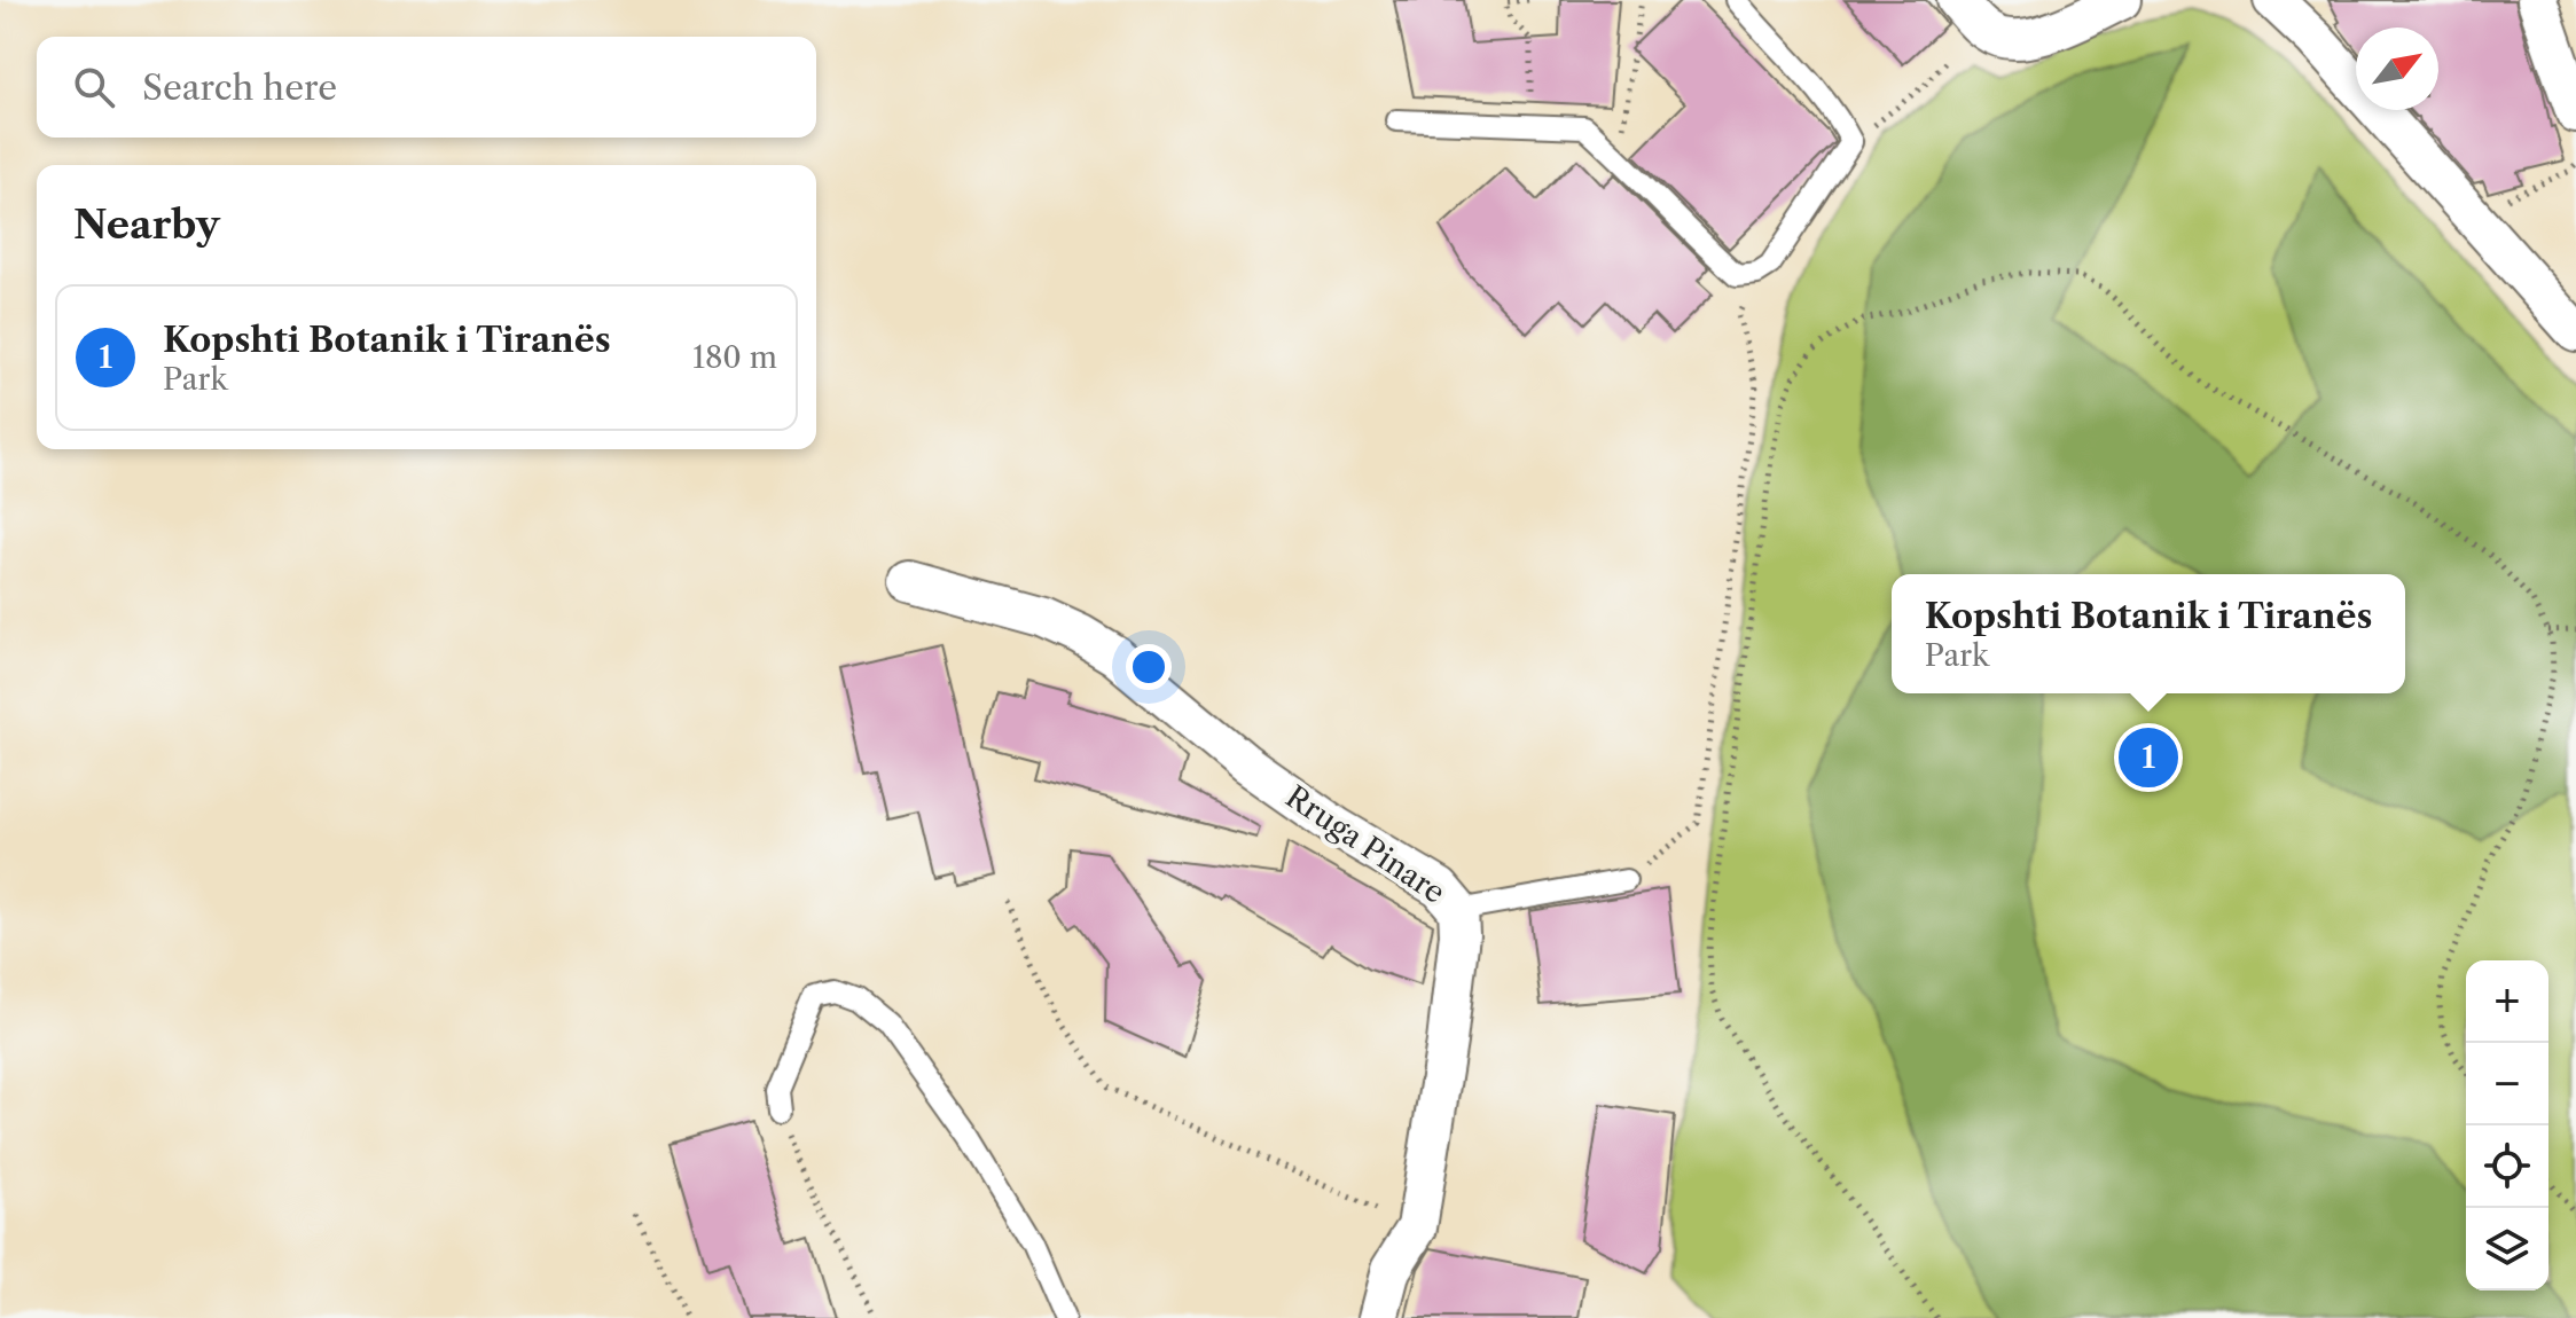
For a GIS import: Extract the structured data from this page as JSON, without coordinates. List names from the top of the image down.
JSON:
{
  "streets": {
    "street": ["Rruga Pinare"]
  },
  "north": "top right",
  "page": {
    "search": "Search here",
    "heading": "Nearby",
    "list": [
      {
        "mark": "1",
        "name": "Kopshti Botanik i Tiranës",
        "note": "Park",
        "value": "180 m"
      }
    ],
    "popup": ["Kopshti Botanik i Tiranës", "Park"],
    "pins": "1",
    "map_buttons": ["+", "−"]
  }
}
